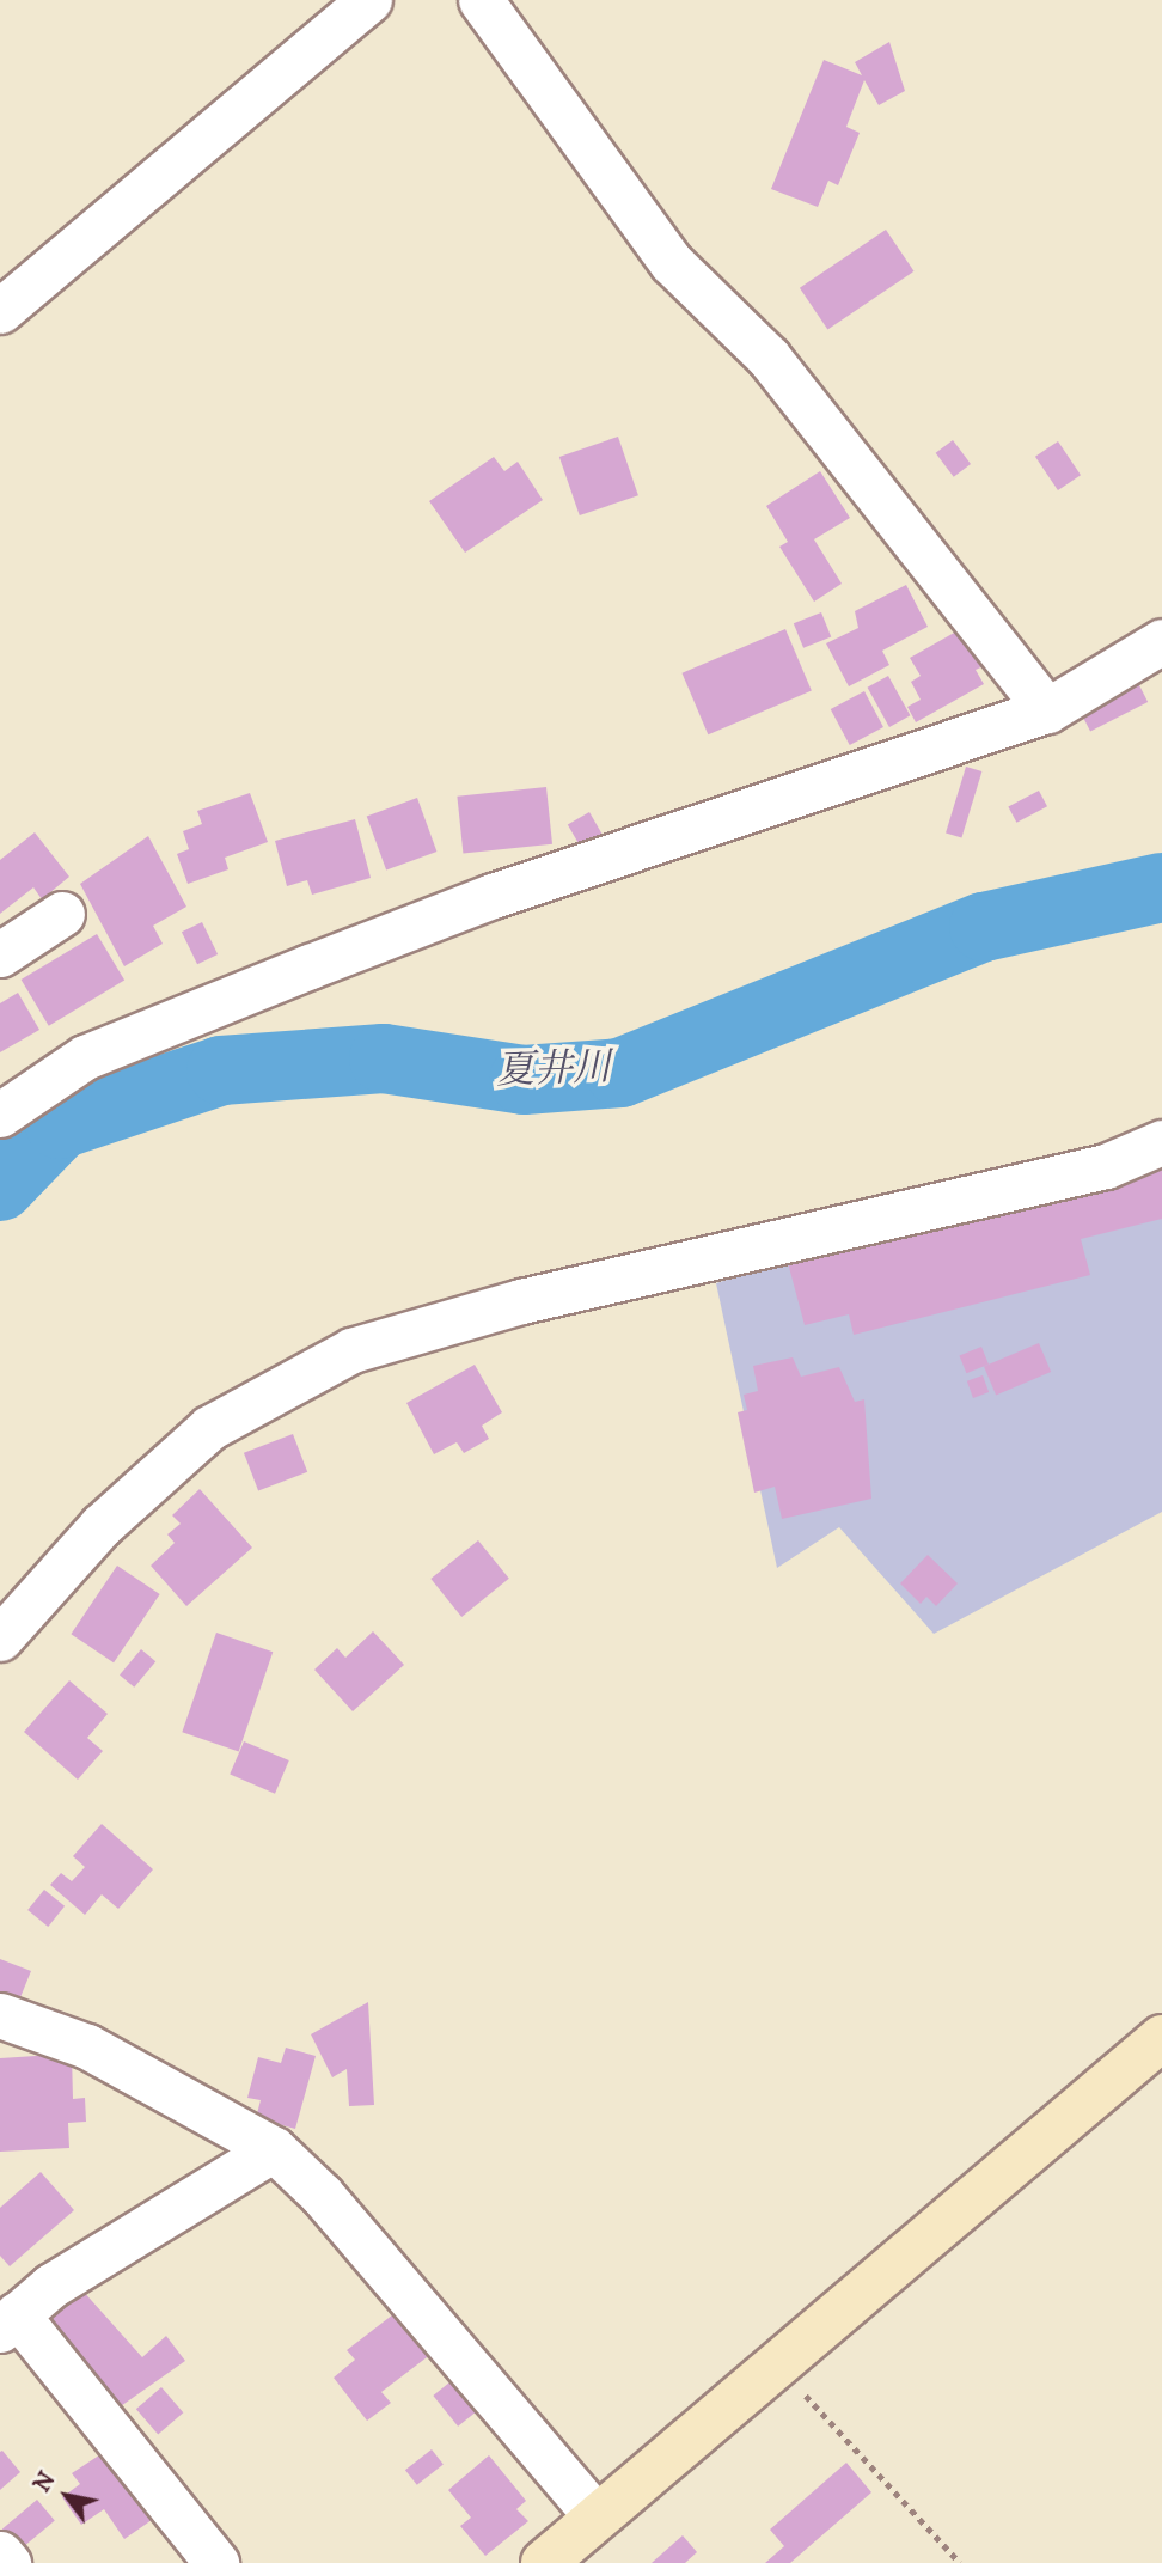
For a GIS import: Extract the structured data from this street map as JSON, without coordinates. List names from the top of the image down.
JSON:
{
  "water": ["夏井川"],
  "north": "top left"
}
